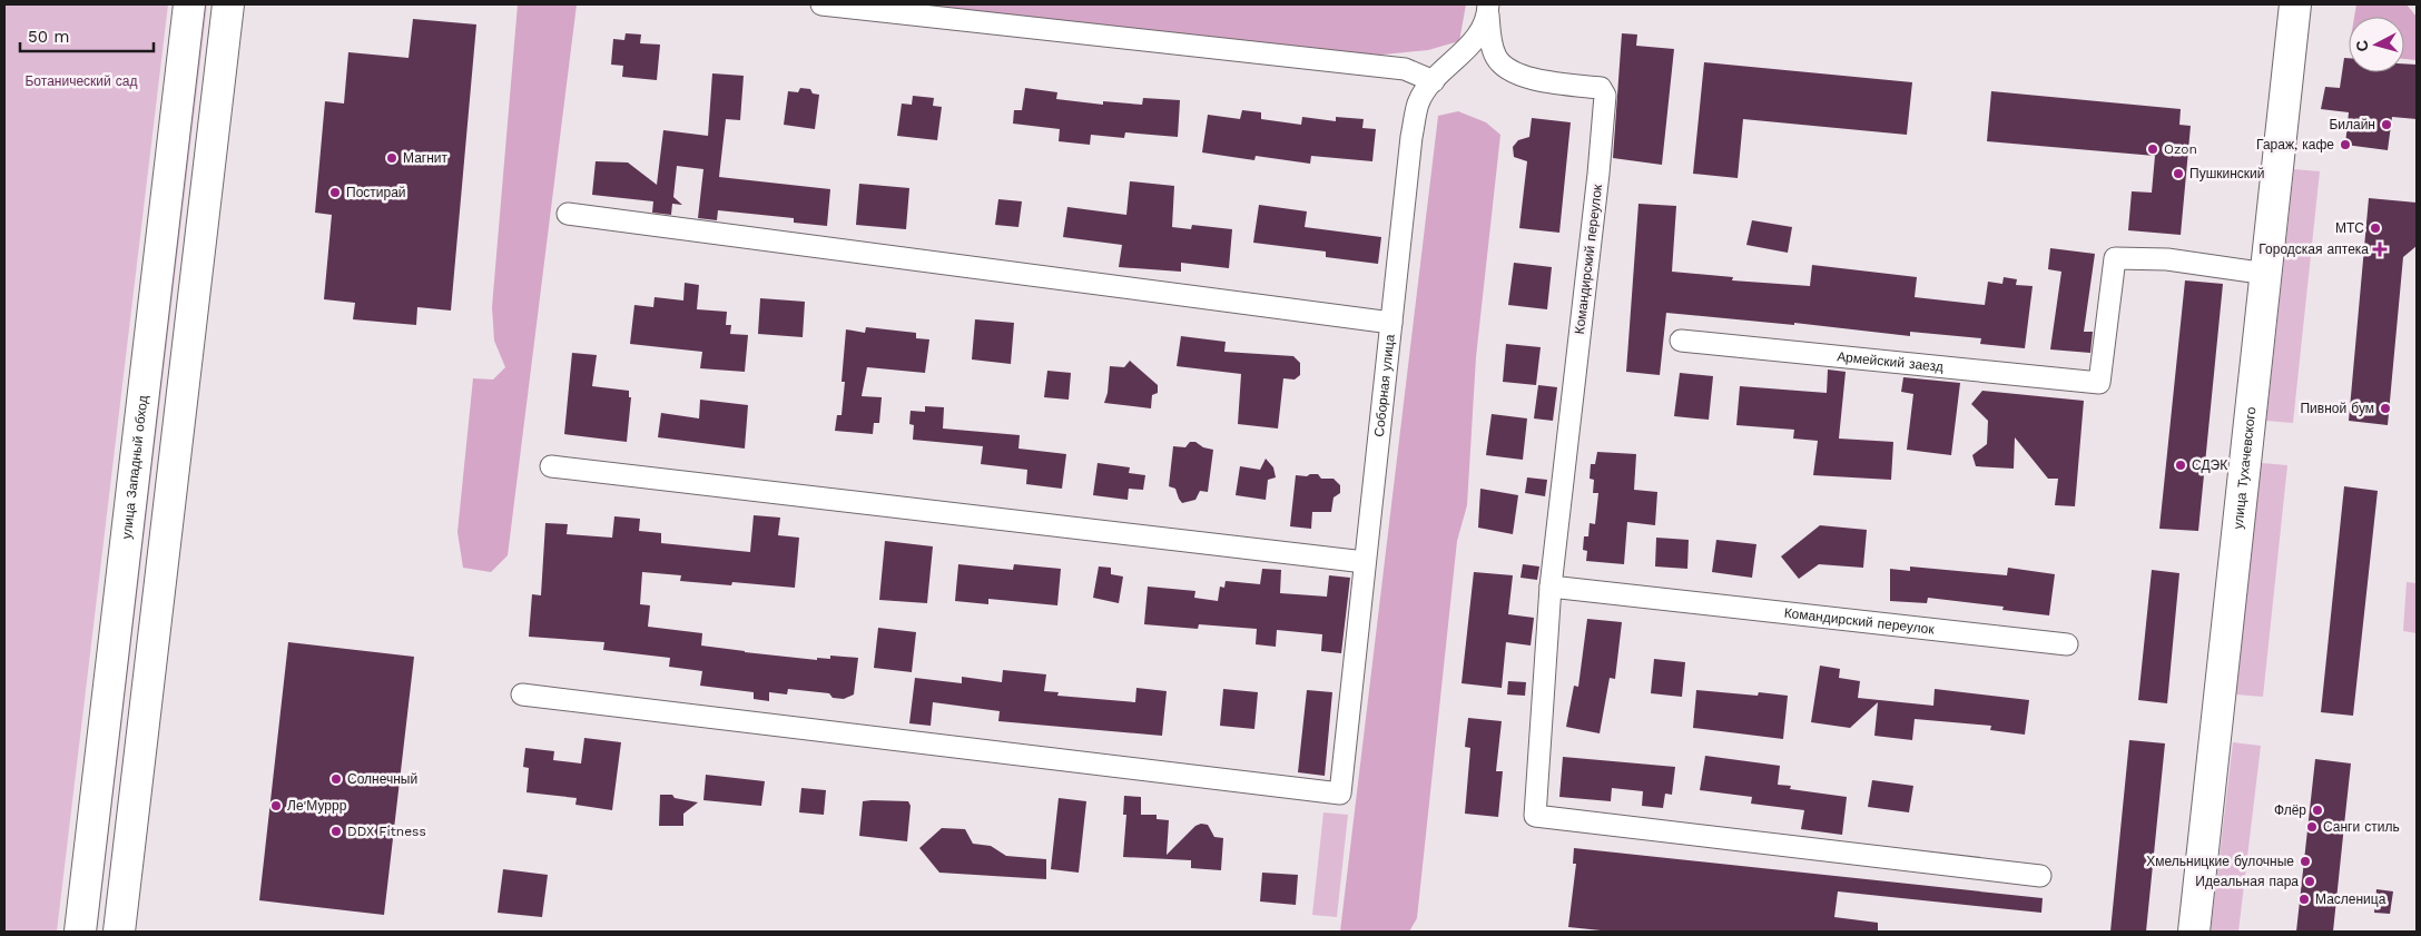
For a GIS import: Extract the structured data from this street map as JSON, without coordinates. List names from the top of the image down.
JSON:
{
  "streets": {
    "main road": ["улица Западный обход", "улица Тухачевского"],
    "street": ["Командирский переулок", "Армейский заезд", "Соборная улица"]
  },
  "crossings": [
    ["Командирский переулок", "Соборная улица"],
    ["Армейский заезд", "улица Тухачевского"]
  ],
  "parks": ["Ботанический сад"],
  "places": {
    "other": [
      "Билайн",
      "Гараж, кафе",
      "Ozon",
      "Магнит",
      "Пушкинский",
      "Постирай",
      "МТС",
      "Пивной бум",
      "СДЭК",
      "Солнечный",
      "Ле'Муррр",
      "Флёр",
      "Санги стиль",
      "DDX Fitness",
      "Хмельницкие булочные",
      "Идеальная пара",
      "Масленица"
    ],
    "health": ["Городская аптека"]
  },
  "scale_bar": "50 m",
  "north": "left"
}
